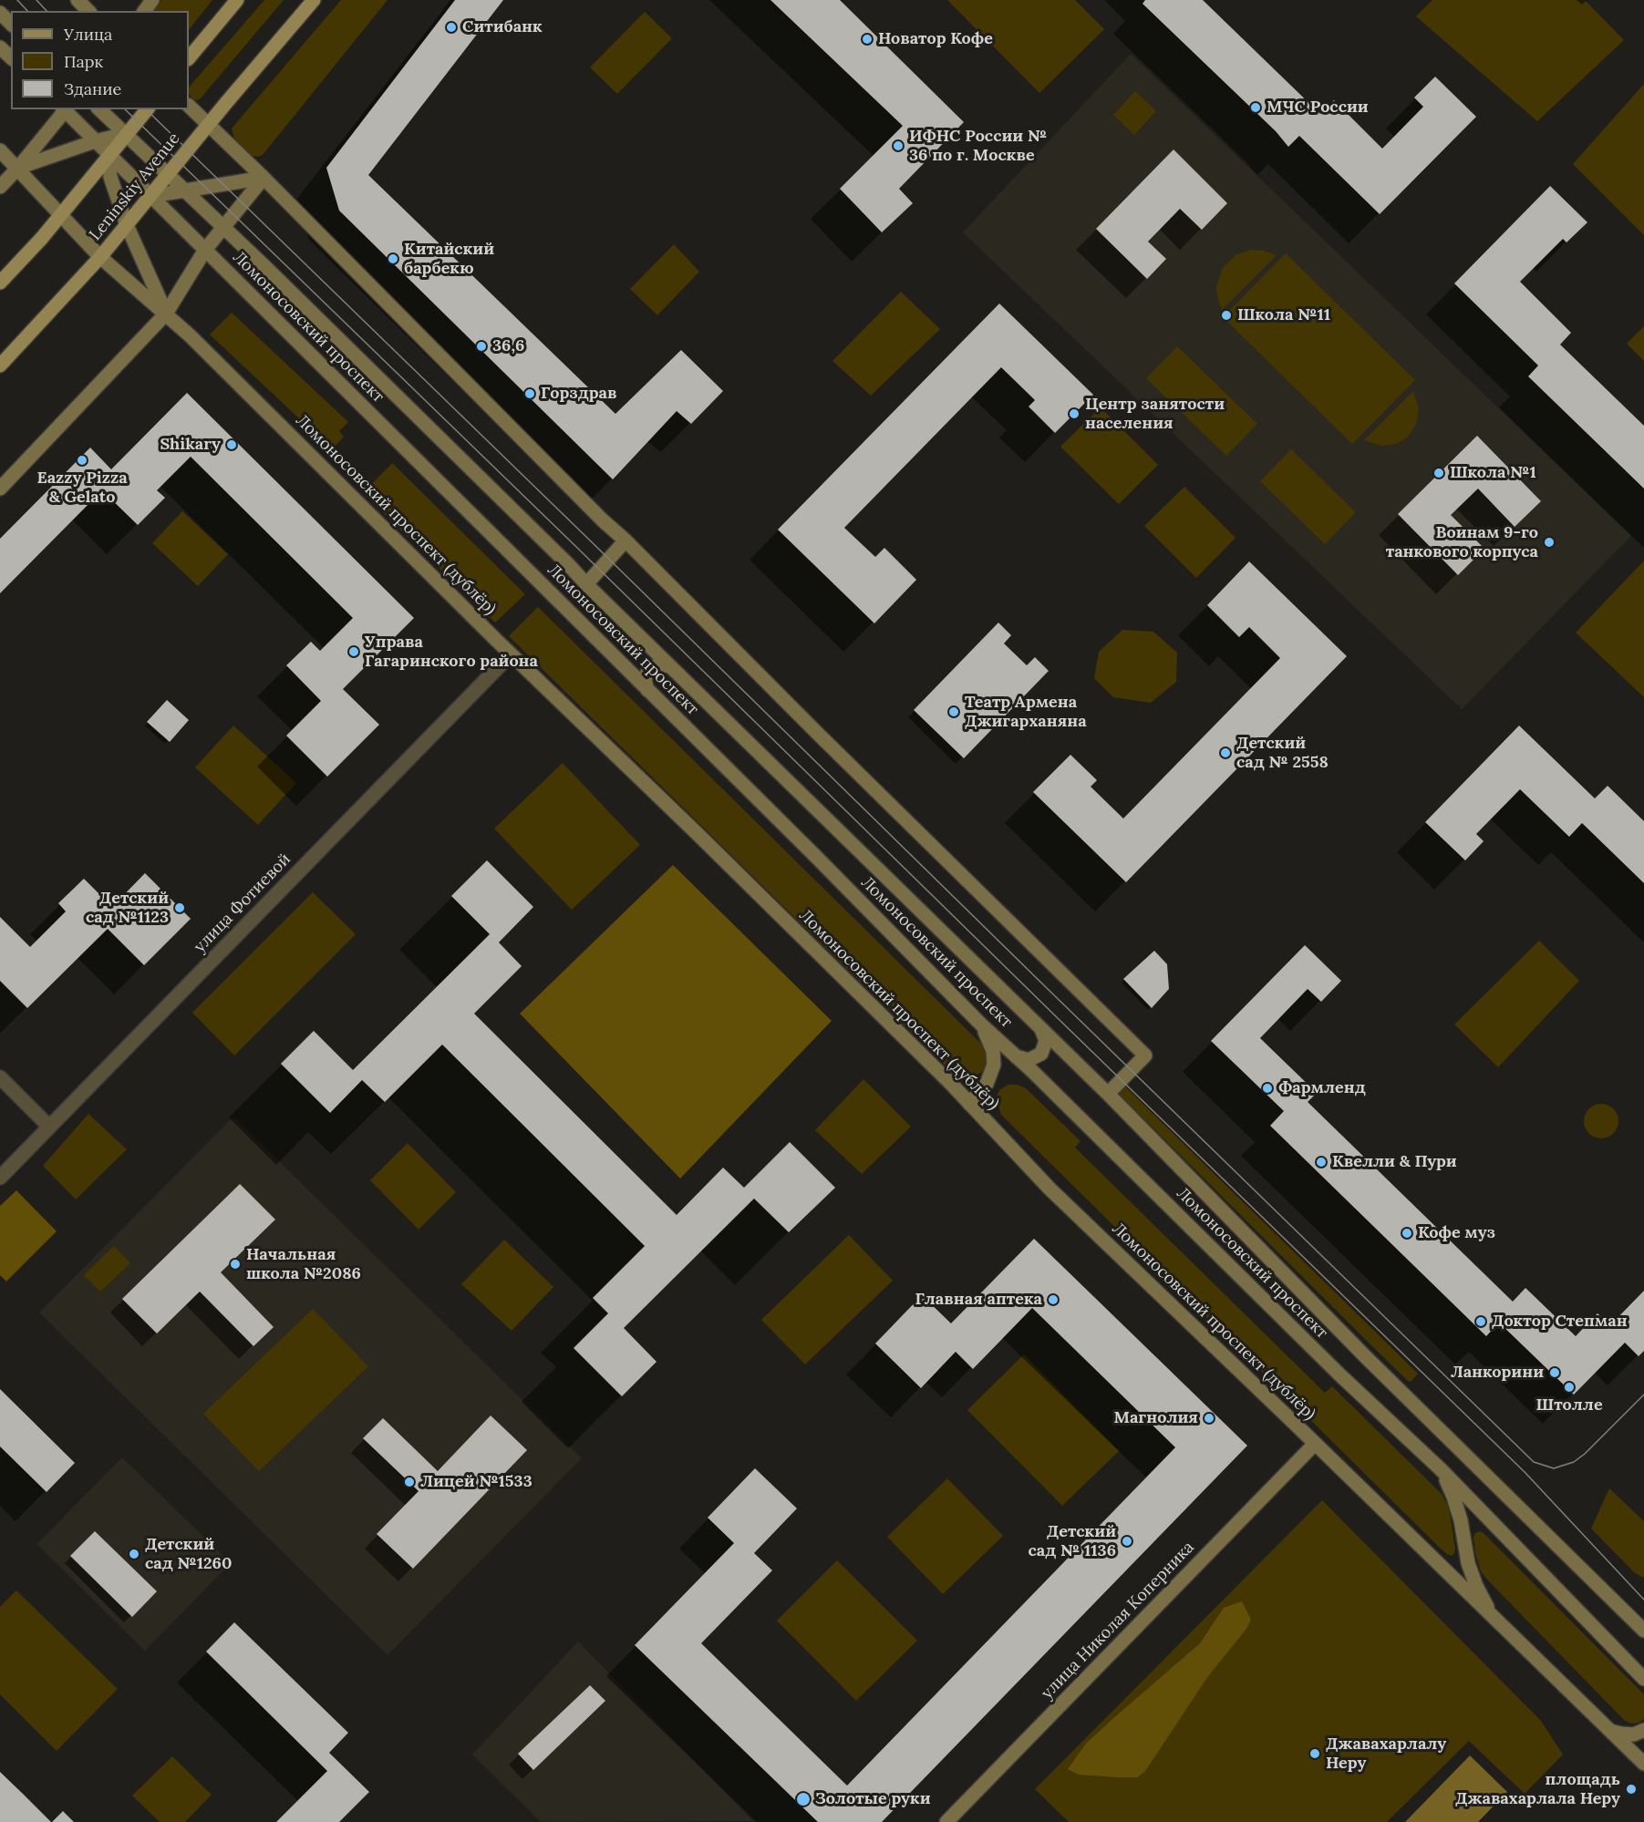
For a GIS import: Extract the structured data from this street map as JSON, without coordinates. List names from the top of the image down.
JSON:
{
  "streets": {
    "main road": ["Leninskiy Avenue"],
    "street": [
      "Ломоносовский проспект",
      "Ломоносовский проспект (дублёр)",
      "улица Фотиевой",
      "улица Николая Коперника"
    ]
  },
  "crossings": [
    ["Leninskiy Avenue", "Ломоносовский проспект"],
    ["Leninskiy Avenue", "Ломоносовский проспект (дублёр)"],
    ["Ломоносовский проспект (дублёр)", "улица Фотиевой"],
    ["Ломоносовский проспект (дублёр)", "улица Николая Коперника"]
  ],
  "places": [
    "Ситибанк",
    "Новатор Кофе",
    "МЧС России",
    "ИФНС России № 36 по г. Москве",
    "Китайский барбекю",
    "Школа №11",
    "36,6",
    "Горздрав",
    "Центр занятости населения",
    "Shikary",
    "Eazzy Pizza & Gelato",
    "Школа №1",
    "Воинам 9-го танкового корпуса",
    "Управа Гагаринского района",
    "Театр Армена Джигарханяна",
    "Детский сад № 2558",
    "Детский сад №1123",
    "Фармленд",
    "Квелли & Пури",
    "Кофе муз",
    "Начальная школа №2086",
    "Главная аптека",
    "Доктор Степман",
    "Ланкорини",
    "Штолле",
    "Магнолия",
    "Лицей №1533",
    "Детский сад № 1136",
    "Детский сад №1260",
    "Джавахарлалу Неру",
    "площадь Джавахарлала Неру",
    "Золотые руки"
  ],
  "legend": ["Улица", "Парк", "Здание"]
}
